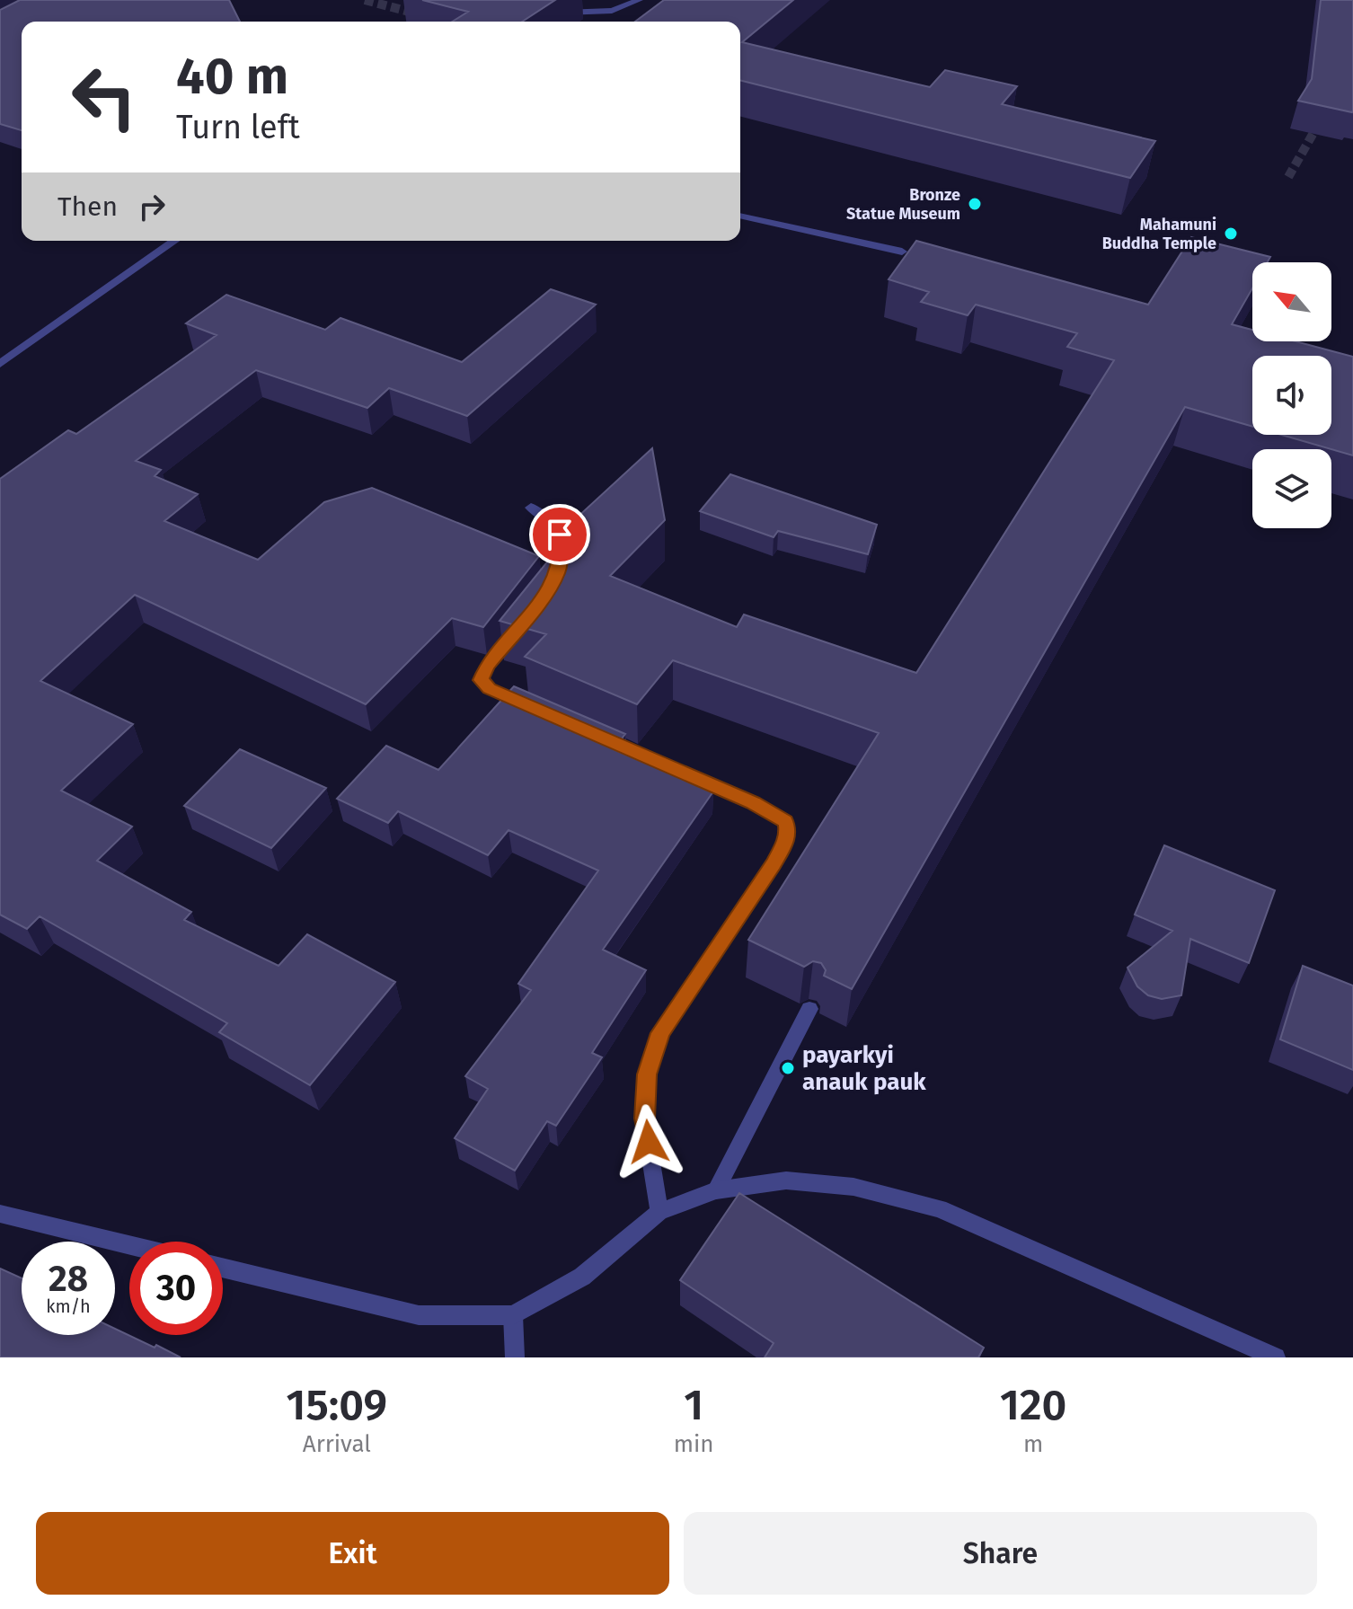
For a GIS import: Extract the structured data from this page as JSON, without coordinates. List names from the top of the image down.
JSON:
{
  "places": ["Bronze Statue Museum", "Mahamuni Buddha Temple", "payarkyi anauk pauk"],
  "north": "top left",
  "page": {
    "turn": ["40 m", "Turn left"],
    "then": "Then",
    "speed": "28 km/h",
    "limit": "30",
    "eta": [
      "15:09",
      "Arrival",
      "1",
      "min",
      "120",
      "m"
    ],
    "buttons": ["Exit", "Share"]
  }
}
